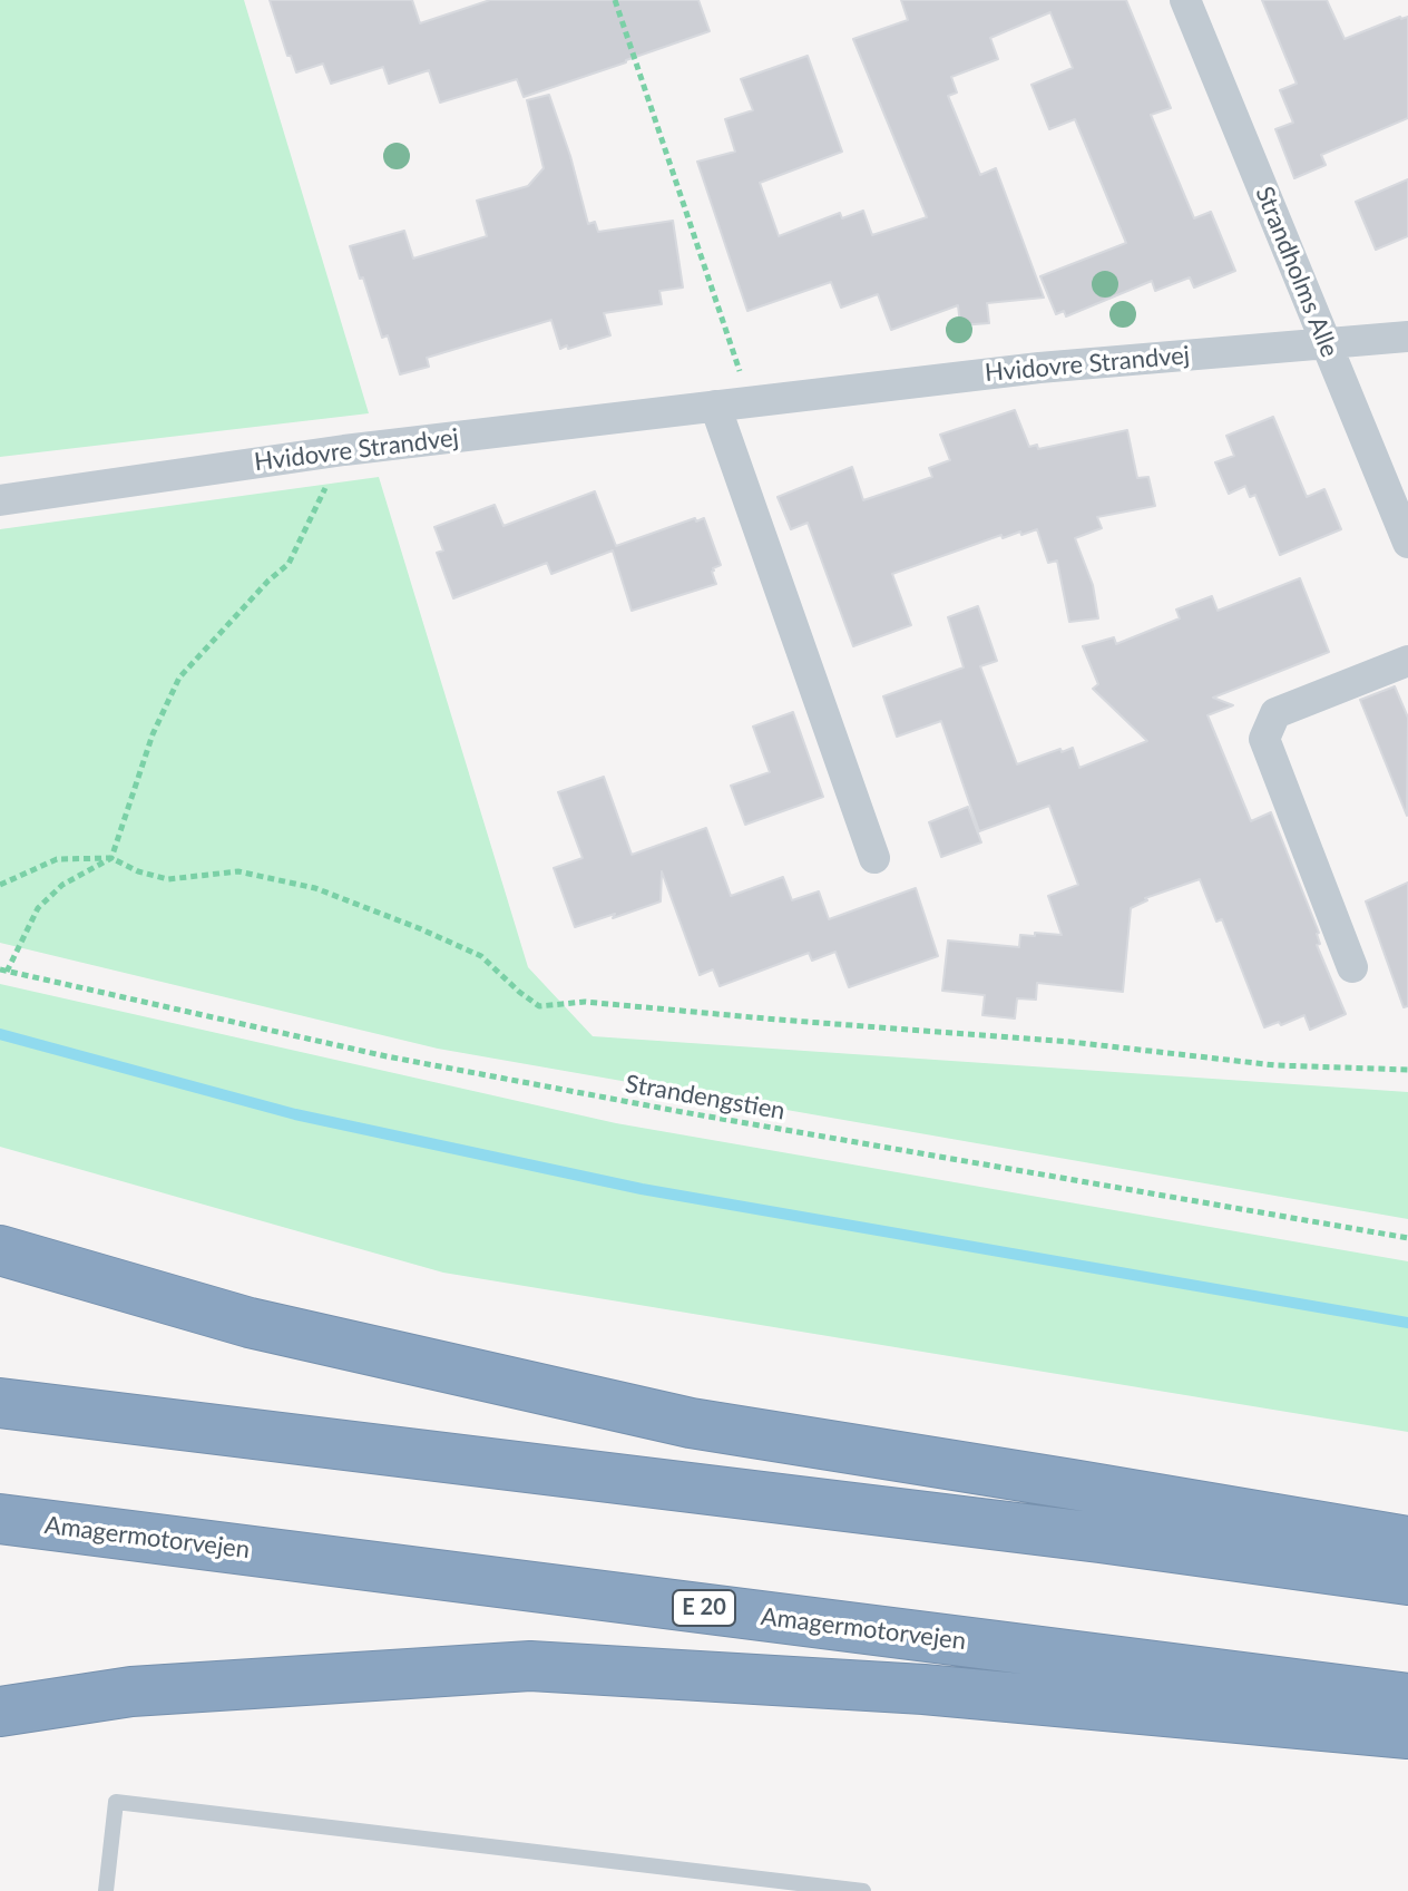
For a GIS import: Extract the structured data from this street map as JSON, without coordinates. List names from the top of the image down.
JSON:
{
  "streets": {
    "highway": ["Amagermotorvejen", "E 20"],
    "street": ["Strandholms Alle", "Hvidovre Strandvej"],
    "path": ["Strandengstien"]
  },
  "crossings": [
    ["Strandholms Alle", "Hvidovre Strandvej"]
  ]
}
